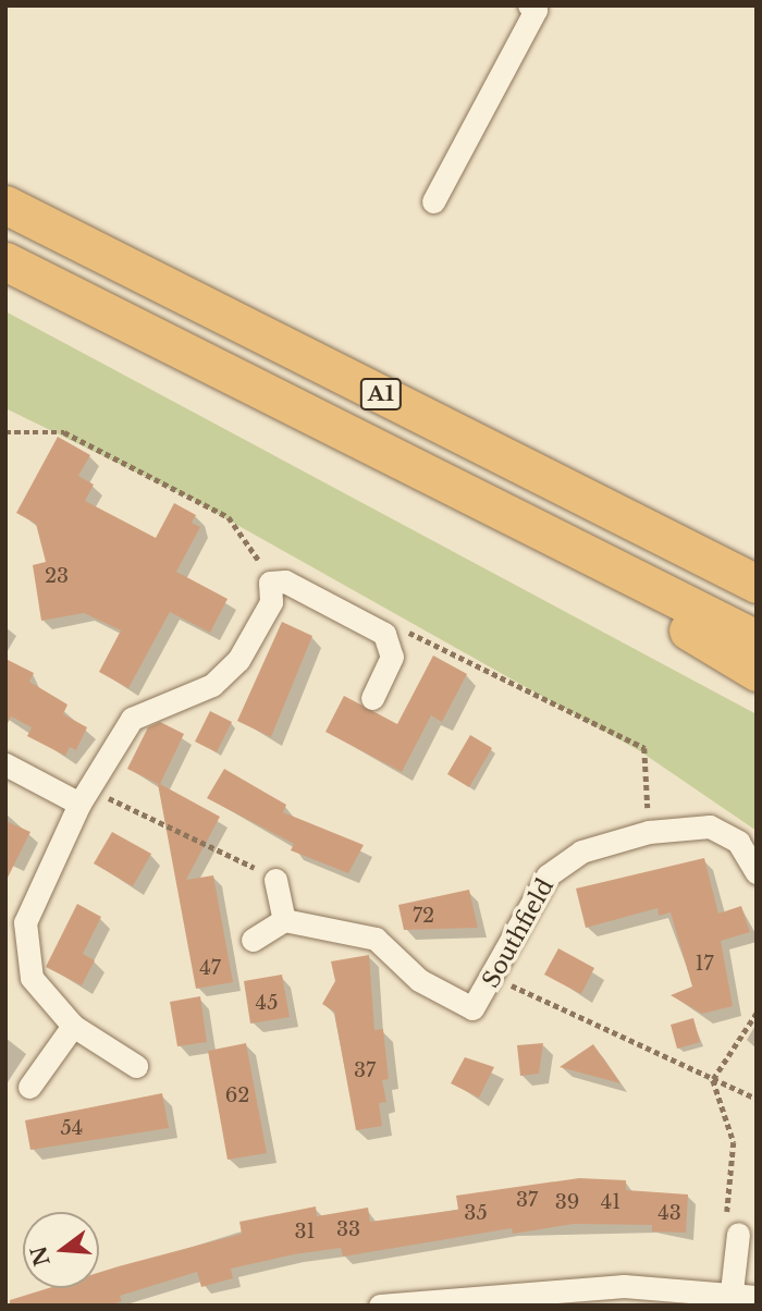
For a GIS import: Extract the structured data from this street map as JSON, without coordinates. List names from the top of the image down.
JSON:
{
  "streets": {
    "highway": ["A1"],
    "street": ["Southfield"]
  },
  "house_numbers": [
    "23",
    "72",
    "17",
    "47",
    "45",
    "37",
    "62",
    "54",
    "37",
    "39",
    "41",
    "35",
    "43",
    "33",
    "31"
  ],
  "north": "left"
}
